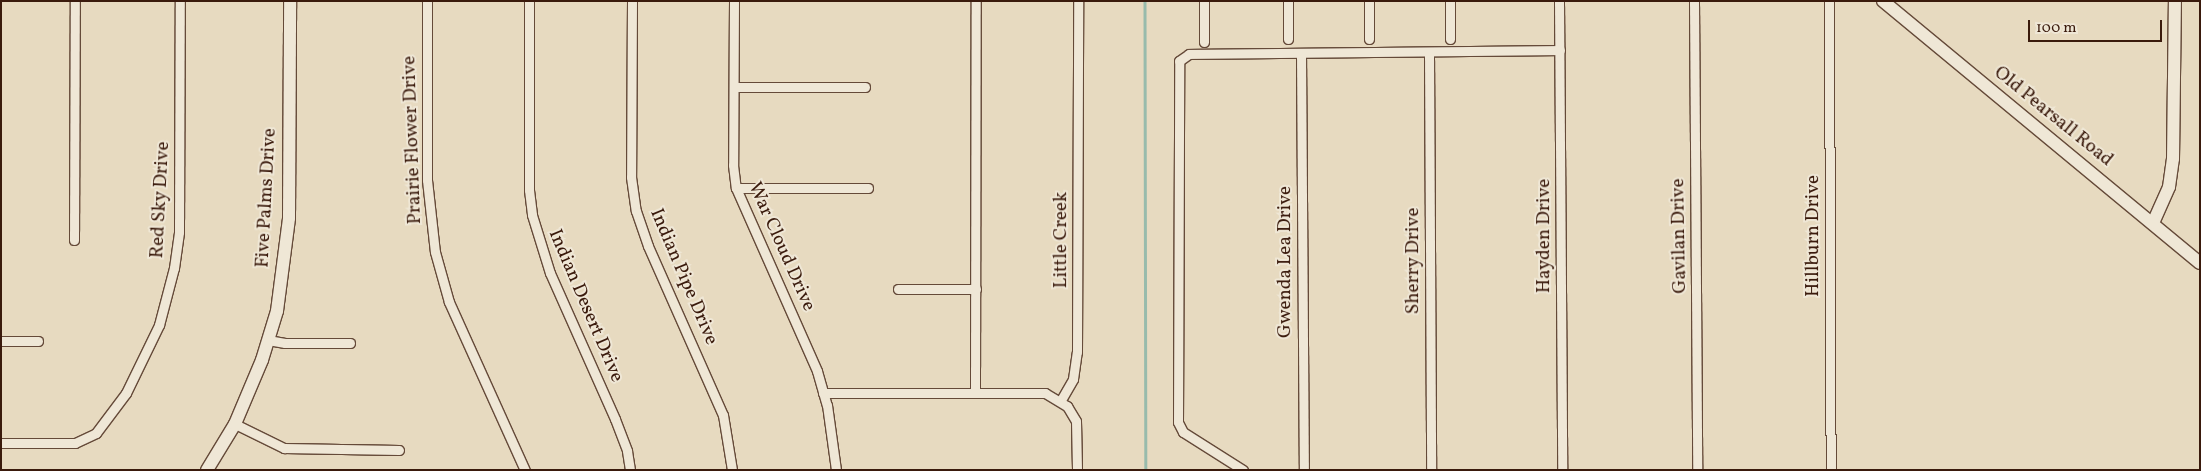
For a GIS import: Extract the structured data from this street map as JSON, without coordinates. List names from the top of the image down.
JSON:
{
  "streets": {
    "main road": ["Old Pearsall Road", "Five Palms Drive"],
    "street": [
      "Prairie Flower Drive",
      "Red Sky Drive",
      "Hayden Drive",
      "Gavilan Drive",
      "Hillburn Drive",
      "Little Creek",
      "War Cloud Drive",
      "Sherry Drive",
      "Gwenda Lea Drive",
      "Indian Pipe Drive",
      "Indian Desert Drive"
    ]
  },
  "scale_bar": "100 m"
}
